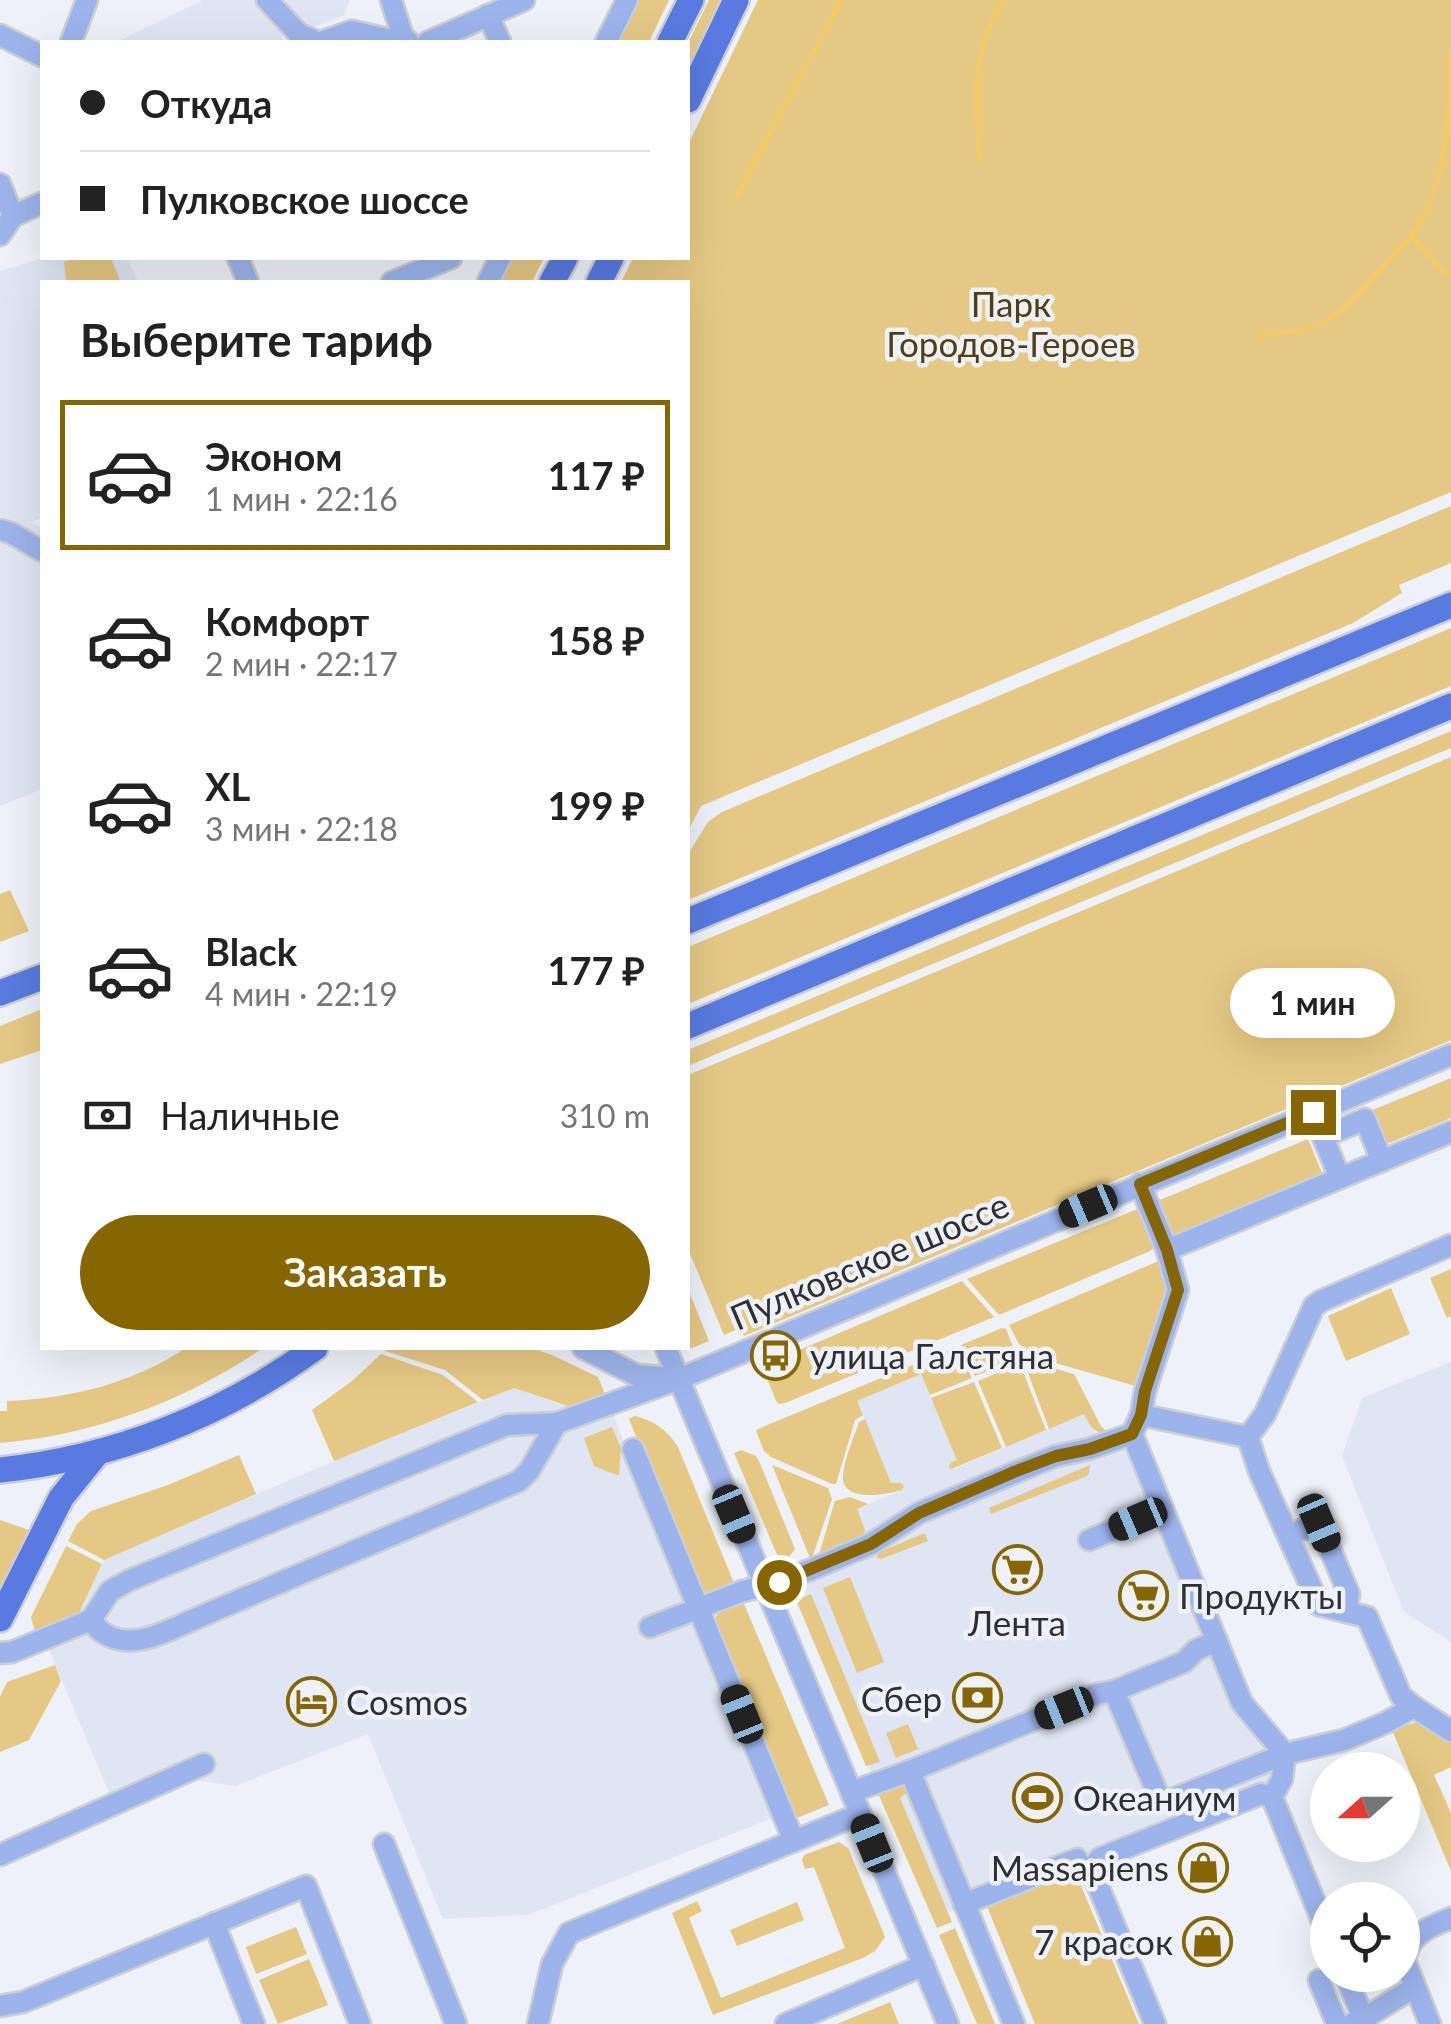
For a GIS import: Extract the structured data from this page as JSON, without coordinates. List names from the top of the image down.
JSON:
{
  "streets": {
    "street": ["Пулковское шоссе"]
  },
  "parks": ["Парк Городов-Героев"],
  "places": {
    "bus stop": ["улица Галстяна"],
    "supermarket": ["Лента", "Продукты"],
    "bank": ["Сбер"],
    "hotel": ["Cosmos"],
    "sports": ["Океаниум"],
    "shop": ["Massapiens", "7 красок"]
  },
  "north": "left",
  "page": {
    "banner": ["Откуда", "Пулковское шоссе"],
    "heading": "Выберите тариф",
    "list": [
      {
        "name": "Эконом",
        "note": "1 мин · 22:16",
        "value": "117 ₽"
      },
      {
        "name": "Комфорт",
        "note": "2 мин · 22:17",
        "value": "158 ₽"
      },
      {
        "name": "XL",
        "note": "3 мин · 22:18",
        "value": "199 ₽"
      },
      {
        "name": "Black",
        "note": "4 мин · 22:19",
        "value": "177 ₽"
      }
    ],
    "bubble": "1 мин",
    "pay": ["Наличные", "310 m"],
    "buttons": "Заказать"
  }
}
